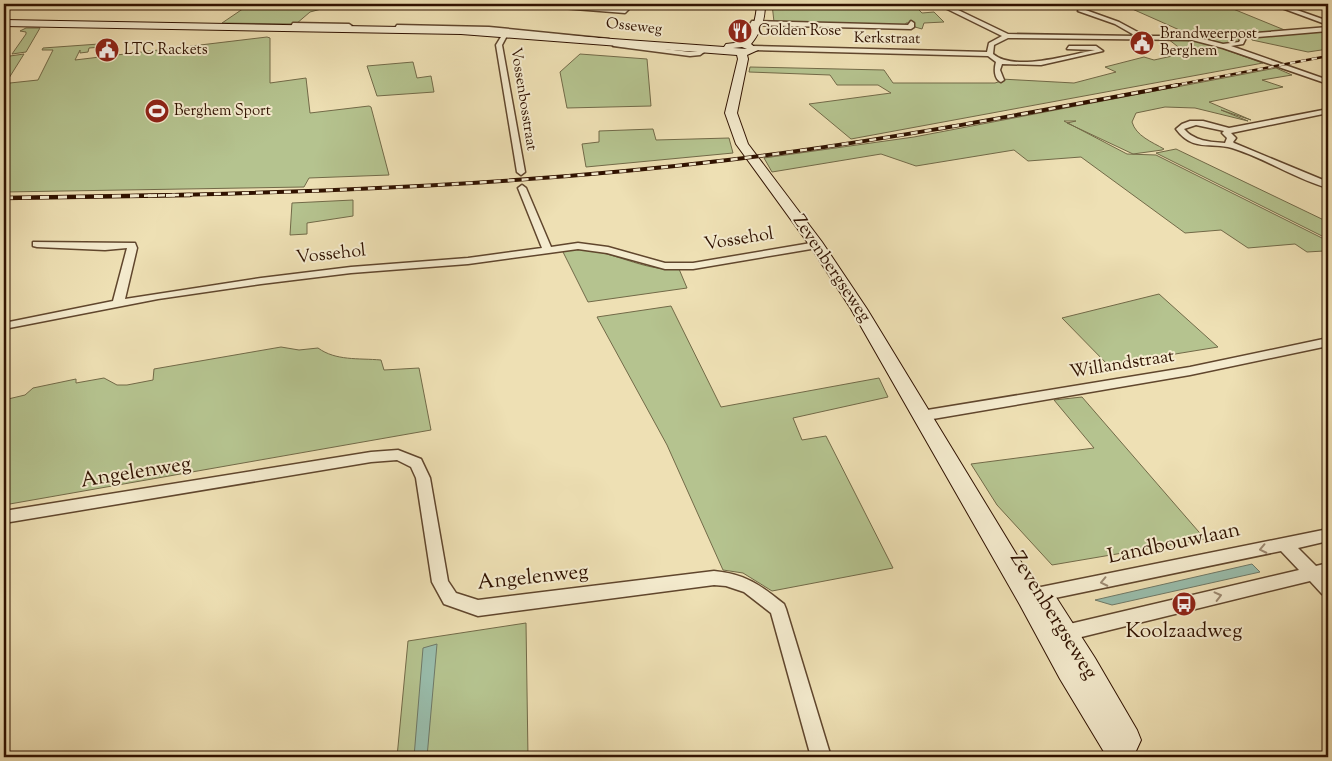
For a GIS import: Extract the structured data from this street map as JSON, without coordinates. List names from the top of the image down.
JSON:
{
  "streets": {
    "street": [
      "Osseweg",
      "Kerkstraat",
      "Vossenbosstraat",
      "Vossehol",
      "Zevenbergseweg",
      "Willandstraat",
      "Angelenweg",
      "Landbouwlaan"
    ]
  },
  "crossings": [
    ["Osseweg", "Kerkstraat"],
    ["Osseweg", "Vossenbosstraat"],
    ["Osseweg", "Zevenbergseweg"],
    ["Kerkstraat", "Zevenbergseweg"],
    ["Vossehol", "Zevenbergseweg"],
    ["Zevenbergseweg", "Willandstraat"],
    ["Zevenbergseweg", "Landbouwlaan"]
  ],
  "places": {
    "restaurant": ["Golden Rose"],
    "public building": ["Brandweerpost Berghem", "LTC Rackets"],
    "sports": ["Berghem Sport"],
    "bus stop": ["Koolzaadweg"]
  }
}
